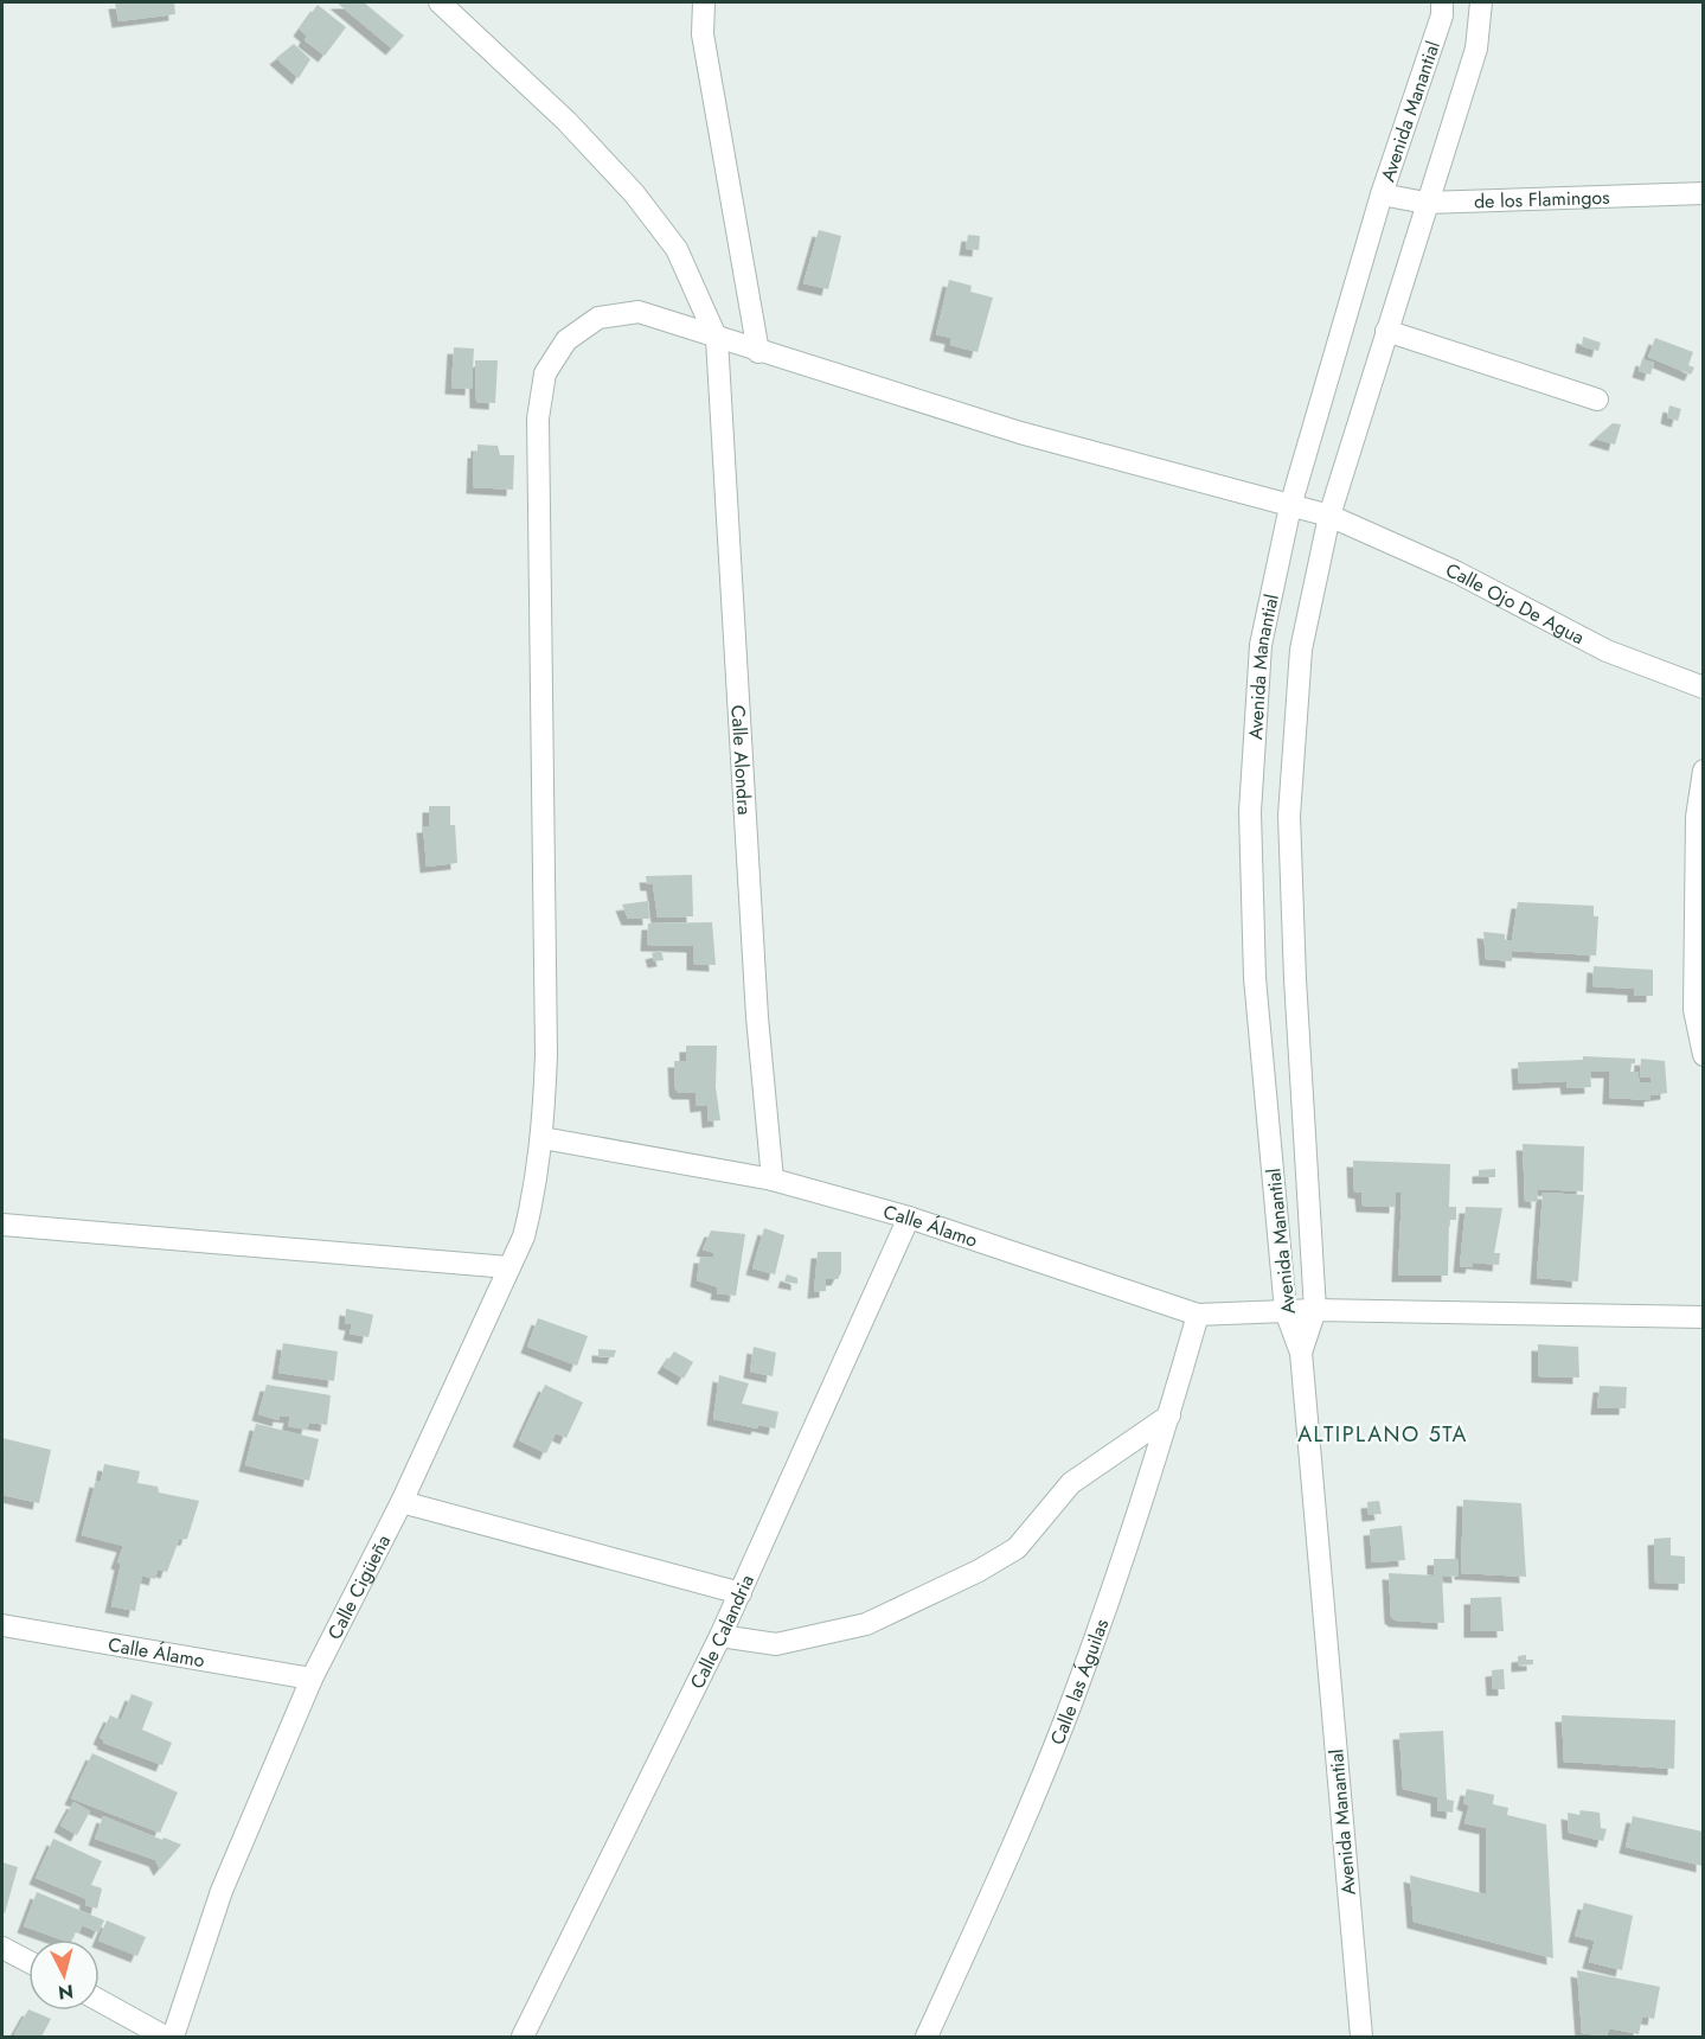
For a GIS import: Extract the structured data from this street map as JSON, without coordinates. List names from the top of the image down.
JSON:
{
  "streets": {
    "street": [
      "Avenida Manantial",
      "de los Flamingos",
      "Calle Ojo De Agua",
      "Calle Alondra",
      "Calle Álamo",
      "Calle Cigüeña",
      "Calle Calandria",
      "Calle las Águilas"
    ]
  },
  "crossings": [
    ["Avenida Manantial", "de los Flamingos"],
    ["Avenida Manantial", "Calle Ojo De Agua"],
    ["Avenida Manantial", "Calle Álamo"],
    ["Calle Ojo De Agua", "Calle Alondra"],
    ["Calle Ojo De Agua", "Calle Cigüeña"],
    ["Calle Alondra", "Calle Álamo"],
    ["Calle Alondra", "Calle Cigüeña"],
    ["Calle Álamo", "Calle Cigüeña"],
    ["Calle Álamo", "Calle Calandria"],
    ["Calle Álamo", "Calle las Águilas"]
  ],
  "districts": ["ALTIPLANO 5TA"],
  "north": "bottom"
}
